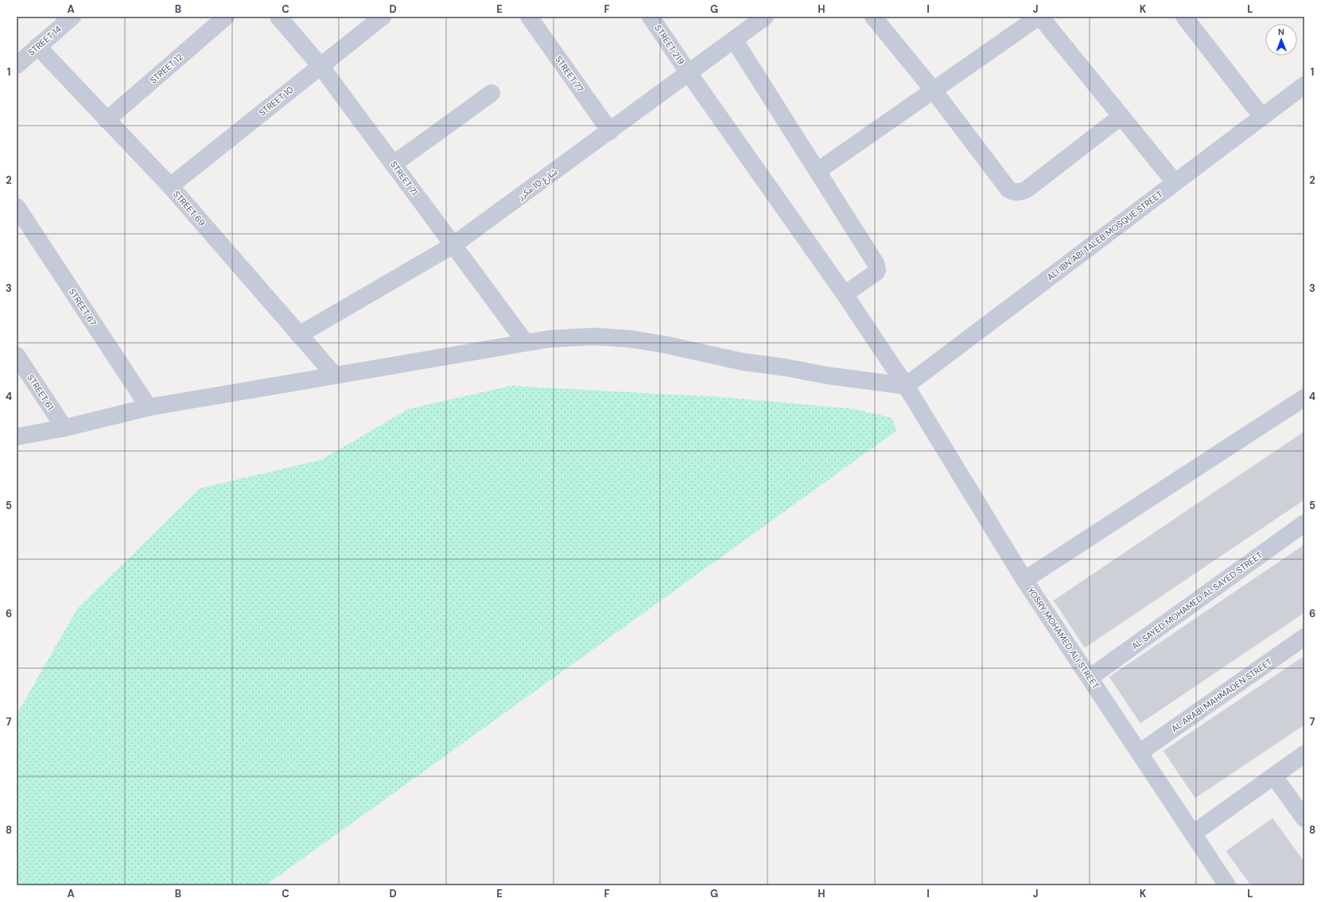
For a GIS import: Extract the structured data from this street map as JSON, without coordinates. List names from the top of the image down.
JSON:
{
  "streets": {
    "street": [
      "STREET 14",
      "STREET 219",
      "STREET 12",
      "STREET 77",
      "STREET 10",
      "STREET 71",
      "شارع 10 مكرر",
      "STREET 69",
      "ALI IBN ABI TALEB MOSQUE STREET",
      "STREET 67",
      "STREET 61",
      "AL SAYED MOHAMED AL SAYED STREET",
      "YOSRY MOHAMED ALI STREET",
      "AL ARABI MAHMADEN STREET"
    ]
  },
  "crossings": [
    ["STREET 14", "STREET 69"],
    ["STREET 219", "شارع 10 مكرر"],
    ["STREET 219", "YOSRY MOHAMED ALI STREET"],
    ["STREET 12", "STREET 69"],
    ["STREET 77", "شارع 10 مكرر"],
    ["STREET 10", "STREET 71"],
    ["STREET 10", "STREET 69"],
    ["STREET 71", "شارع 10 مكرر"],
    ["شارع 10 مكرر", "STREET 69"],
    ["ALI IBN ABI TALEB MOSQUE STREET", "YOSRY MOHAMED ALI STREET"],
    ["AL SAYED MOHAMED AL SAYED STREET", "YOSRY MOHAMED ALI STREET"],
    ["YOSRY MOHAMED ALI STREET", "AL ARABI MAHMADEN STREET"]
  ],
  "north": "top",
  "grid": {
    "columns": [
      "A",
      "B",
      "C",
      "D",
      "E",
      "F",
      "G",
      "H",
      "I",
      "J",
      "K",
      "L"
    ],
    "rows": [
      "1",
      "2",
      "3",
      "4",
      "5",
      "6",
      "7",
      "8"
    ]
  }
}
